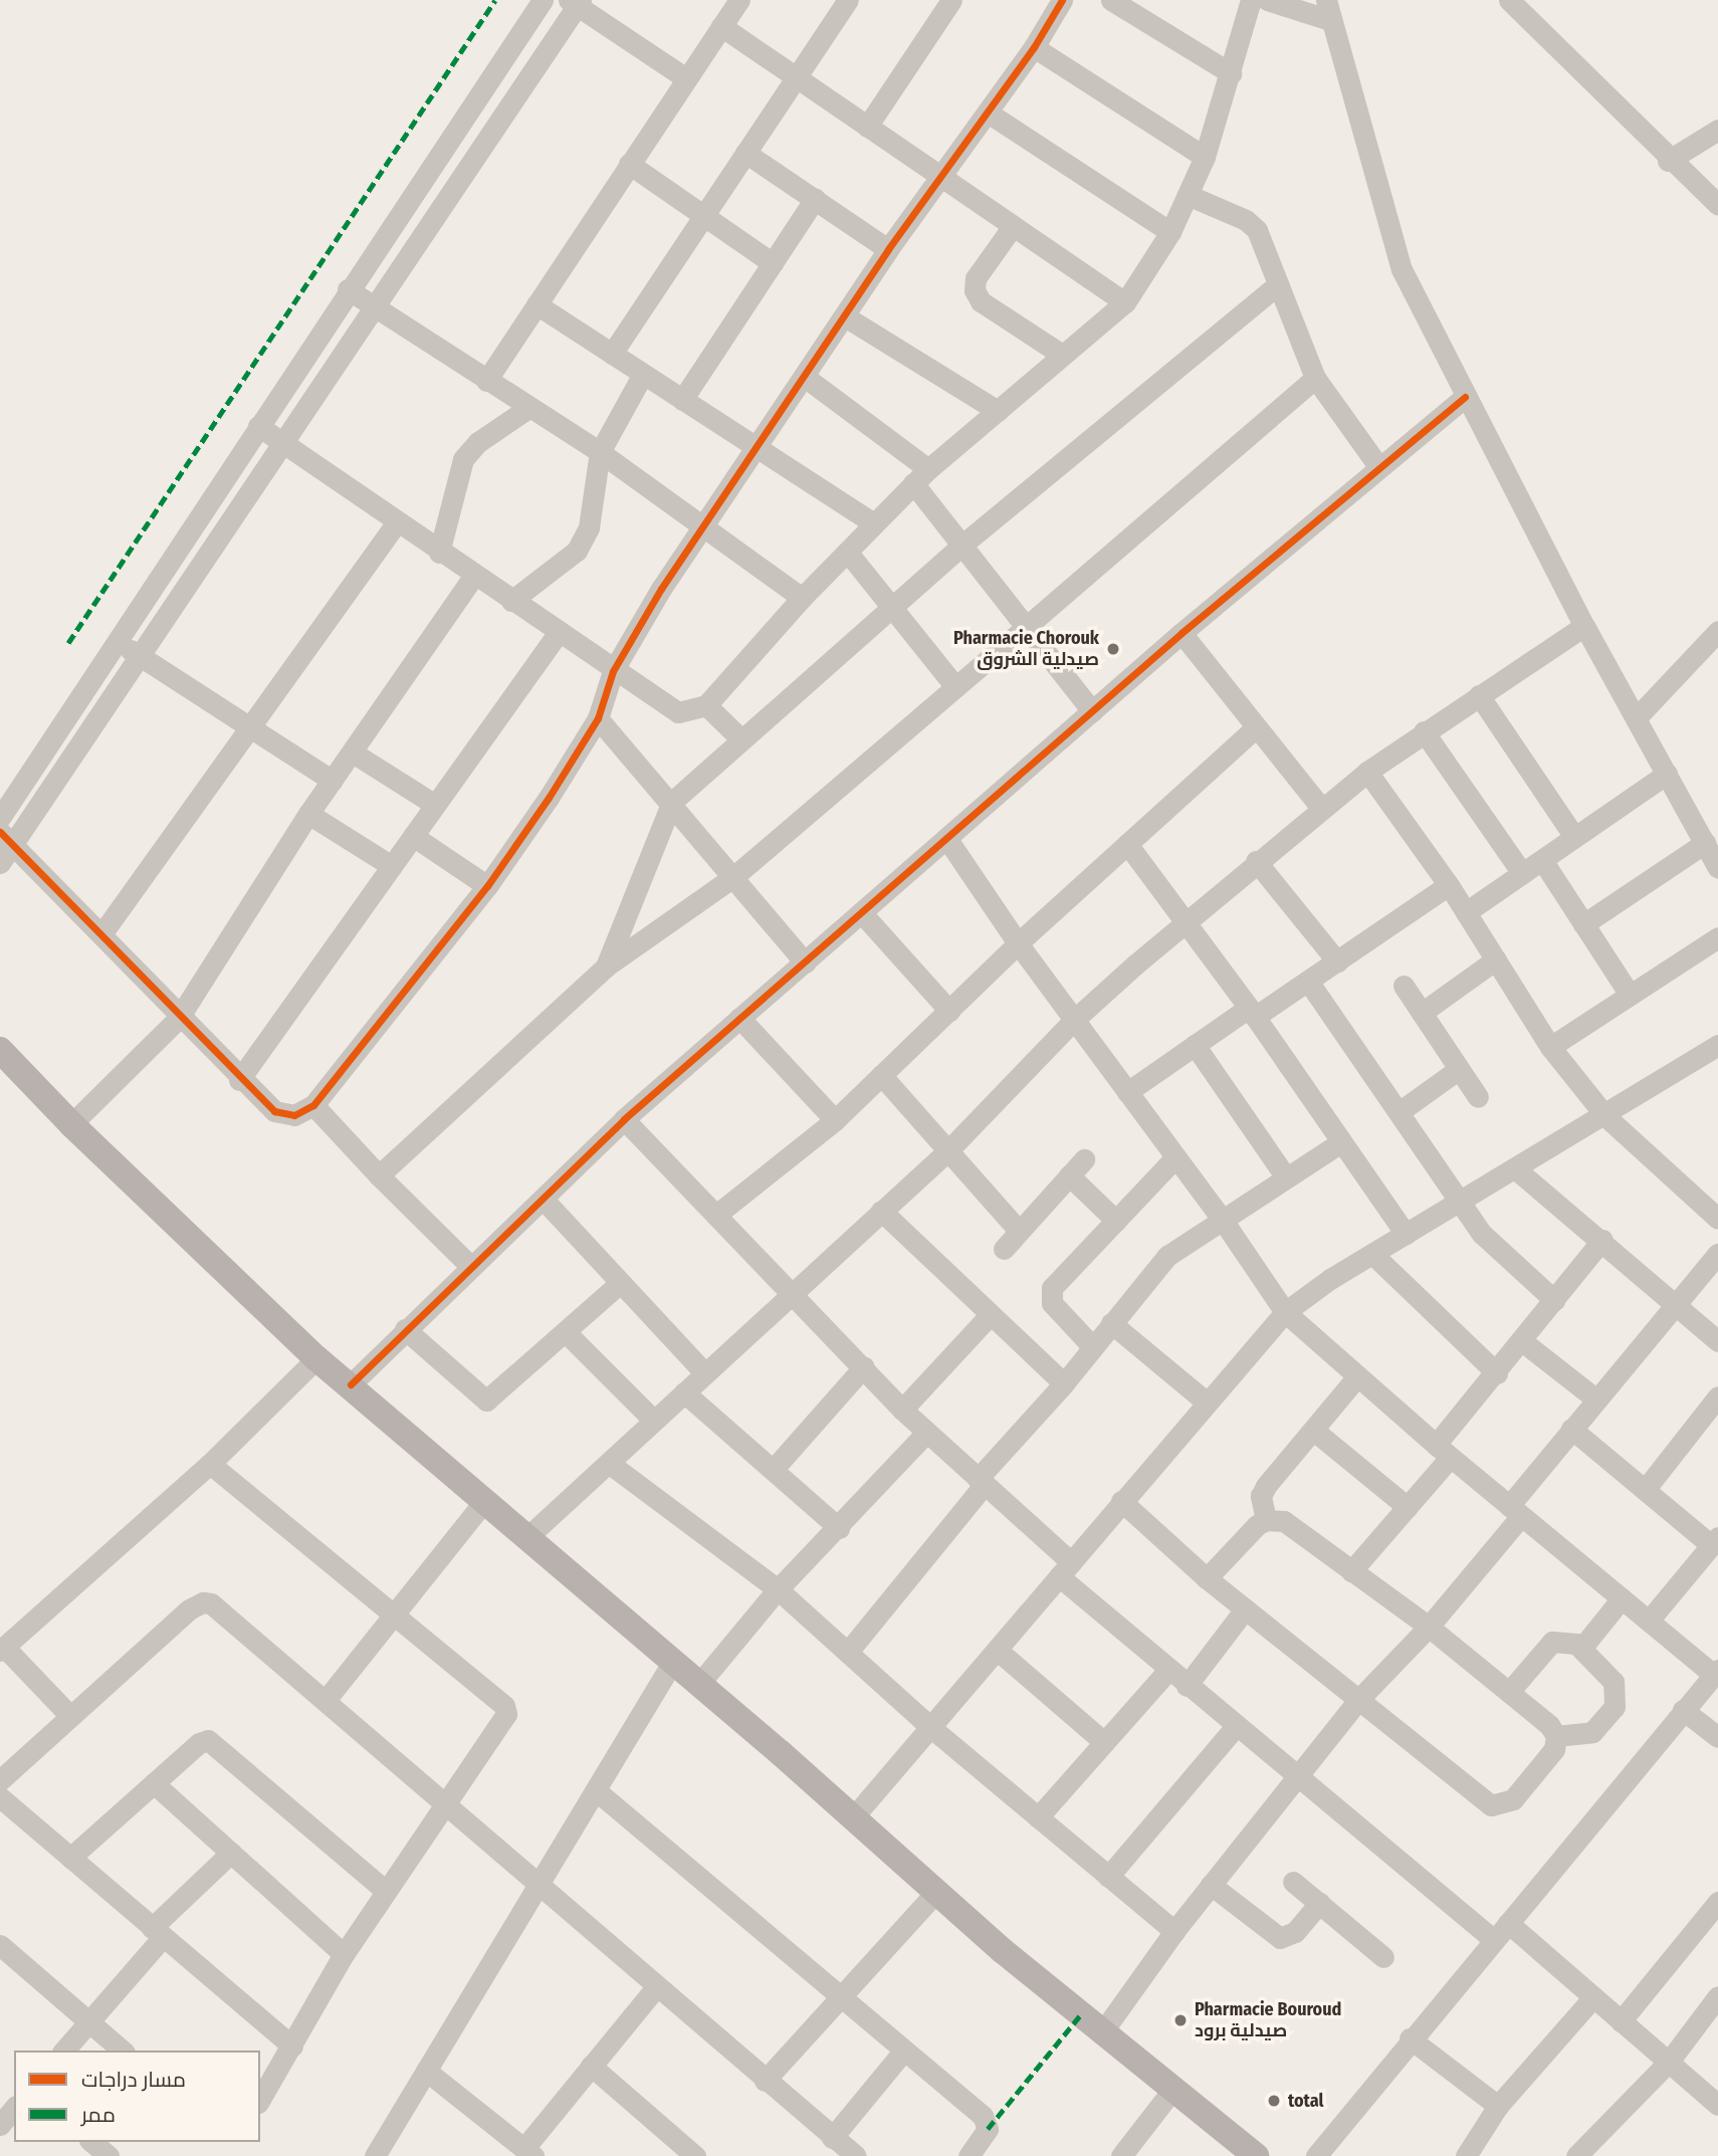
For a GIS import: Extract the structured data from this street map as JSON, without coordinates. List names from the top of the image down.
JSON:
{
  "places": ["Pharmacie Chorouk صيدلية الشروق", "Pharmacie Bouroud صيدلية برود", "total"],
  "legend": ["مسار دراجات", "ممر"]
}
